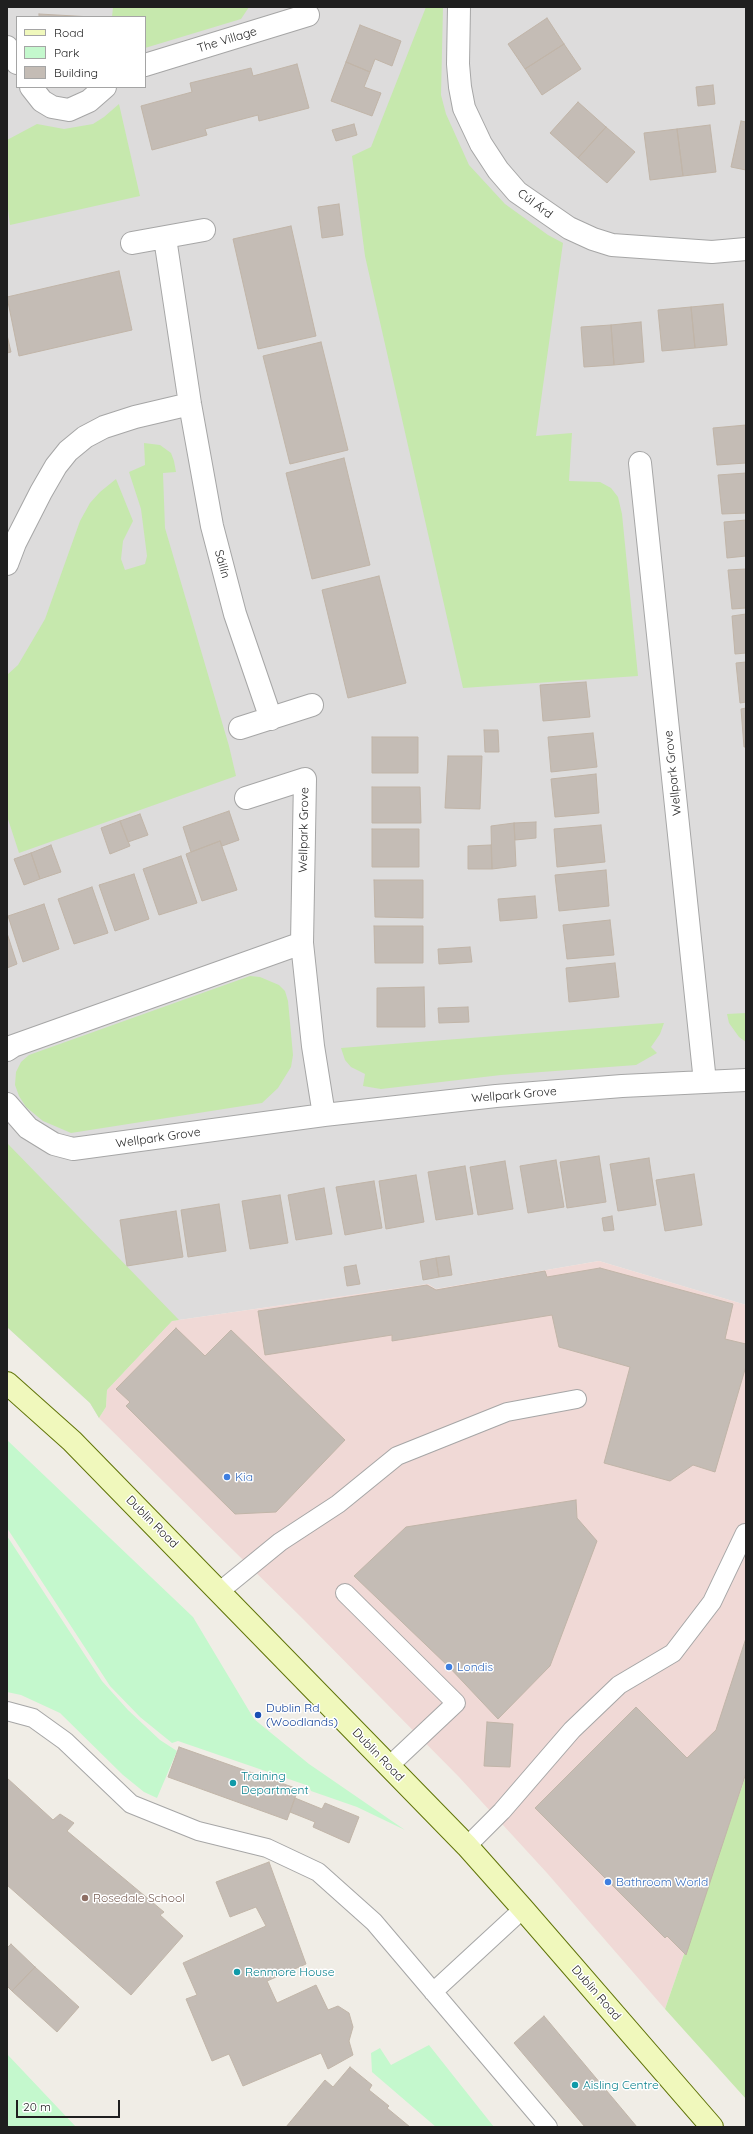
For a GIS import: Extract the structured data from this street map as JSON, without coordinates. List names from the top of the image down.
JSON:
{
  "streets": {
    "main road": ["Dublin Road"],
    "street": [
      "The Village",
      "Cúl Árd",
      "Sáilín",
      "Wellpark Grove"
    ]
  },
  "places": [
    "Kia",
    "Londis",
    "Dublin Rd (Woodlands)",
    "Training Department",
    "Bathroom World",
    "Rosedale School",
    "Renmore House",
    "Aisling Centre"
  ],
  "legend": ["Road", "Park", "Building"],
  "scale_bar": "20 m"
}
